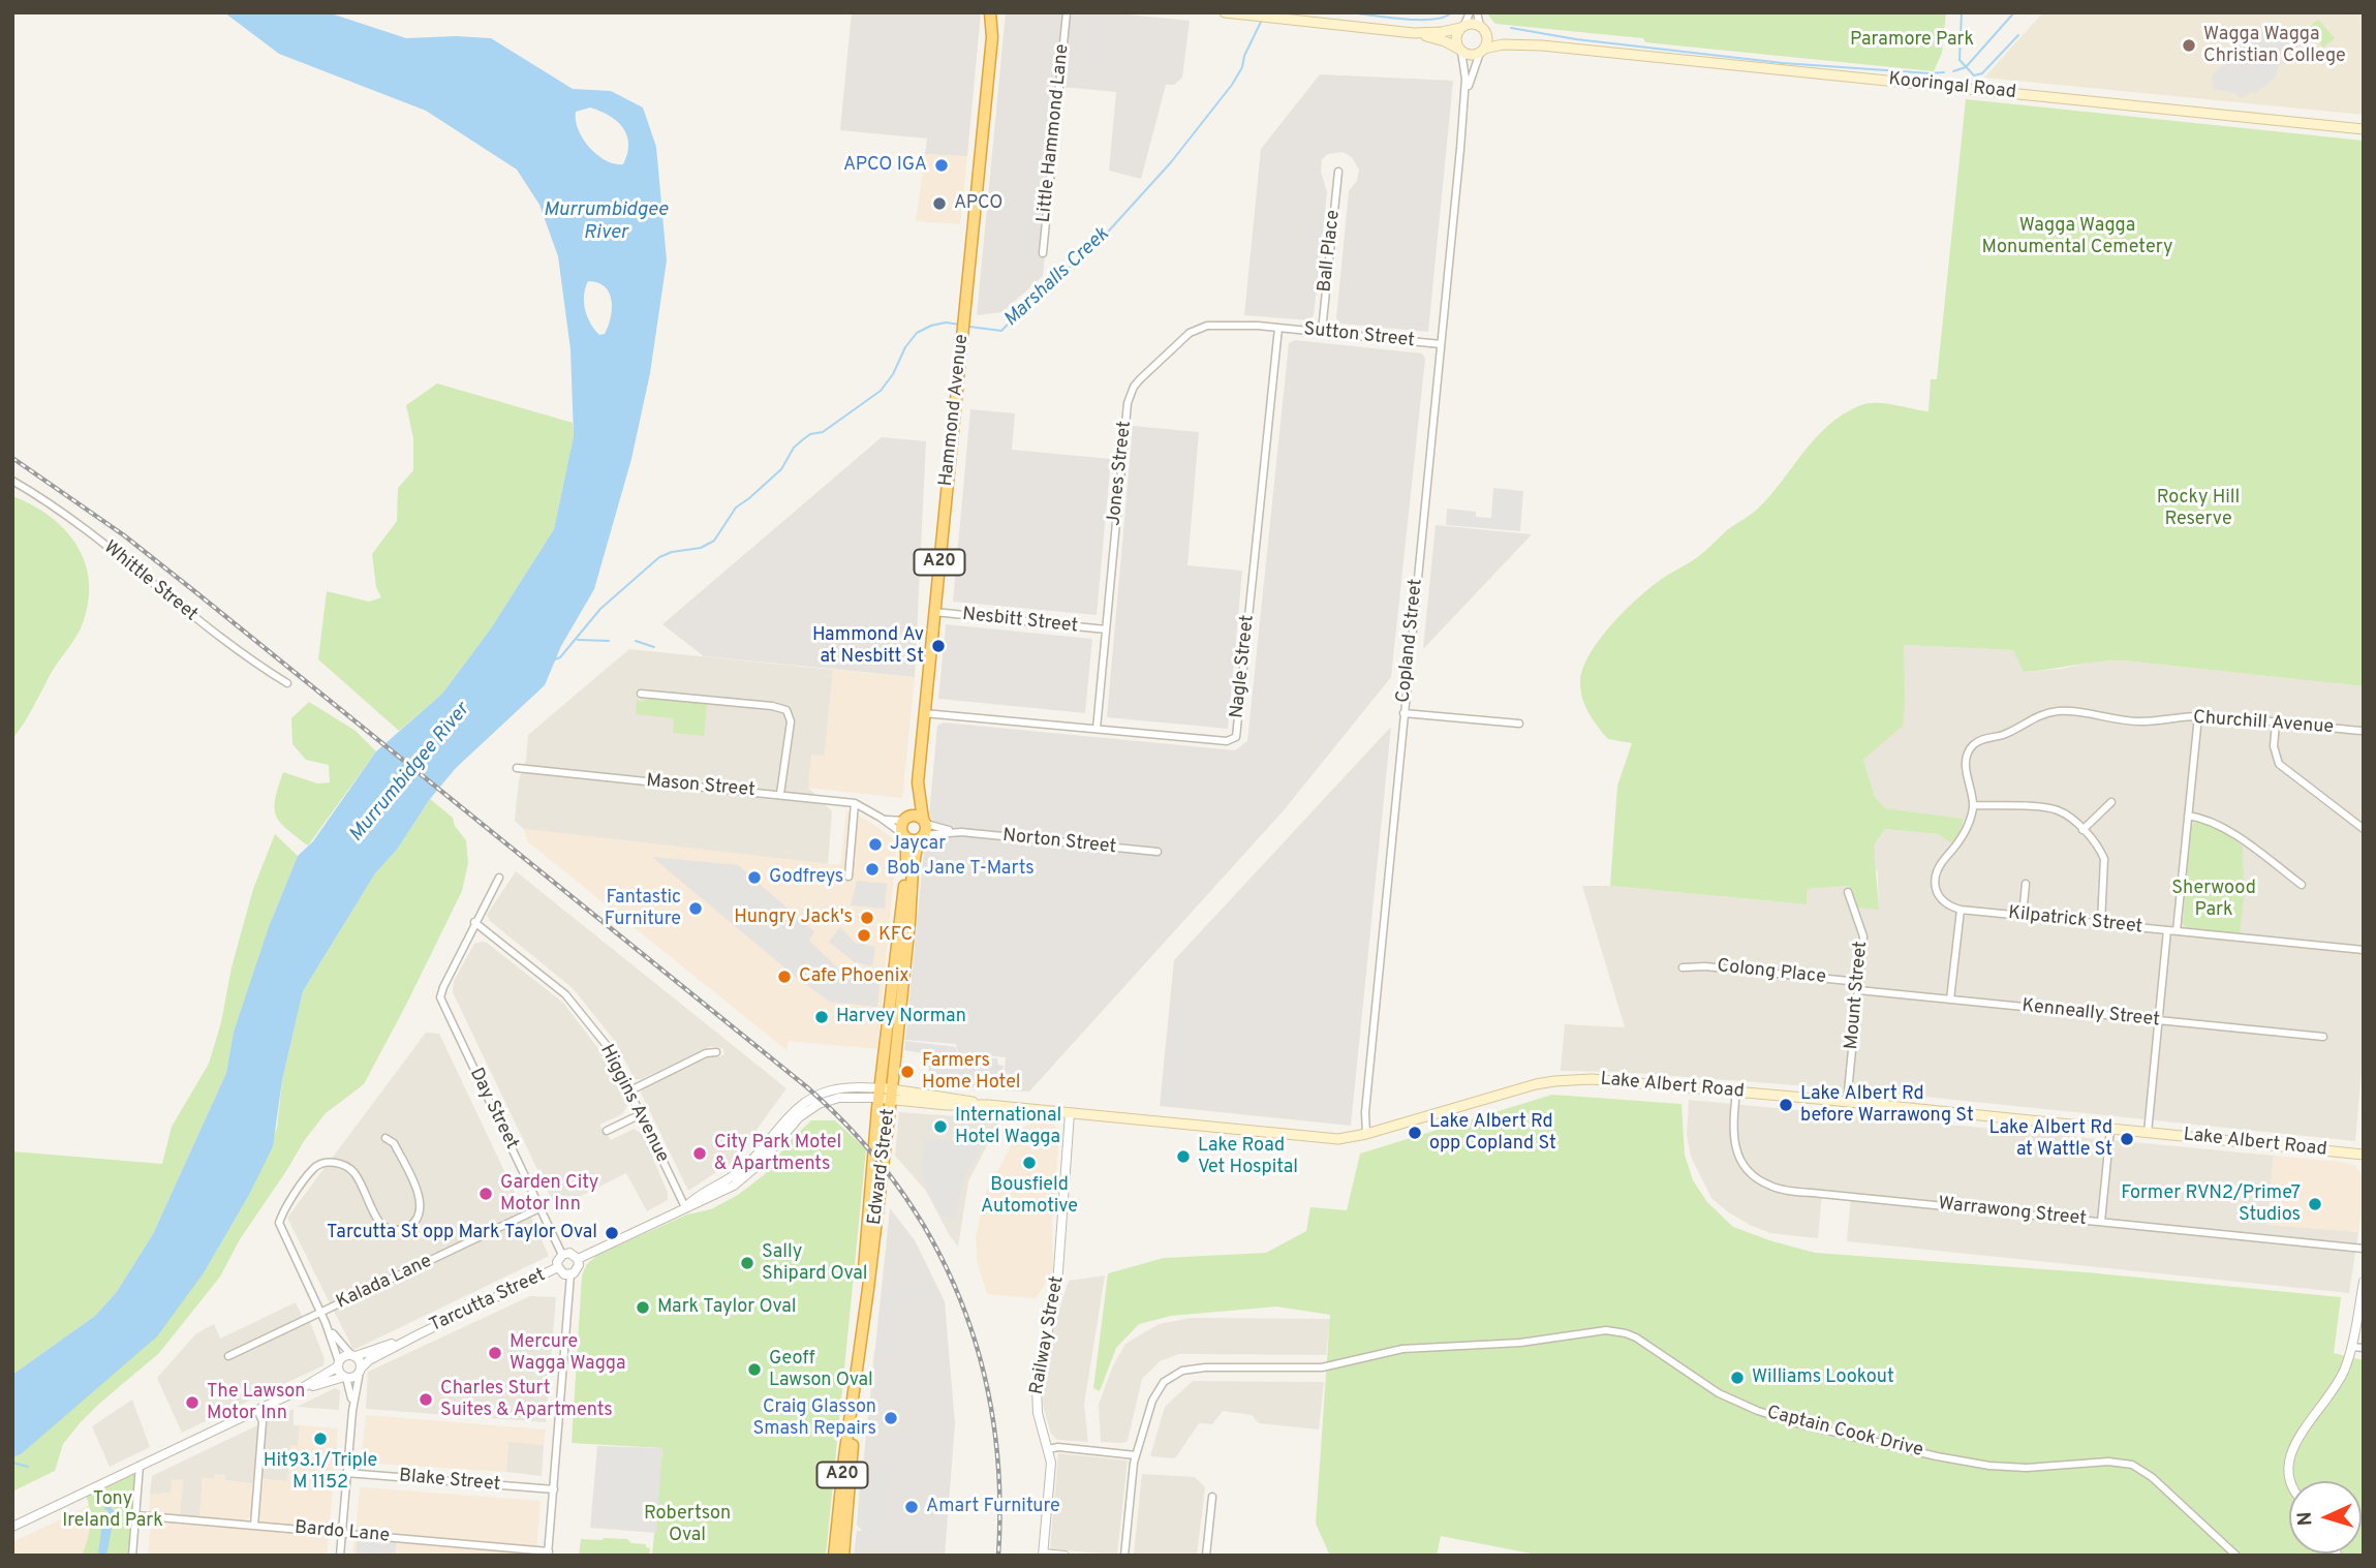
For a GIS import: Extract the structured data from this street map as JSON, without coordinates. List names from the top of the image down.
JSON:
{
  "streets": {
    "highway": ["Hammond Avenue", "A20", "Edward Street"],
    "main road": ["Kooringal Road", "Lake Albert Road"],
    "street": [
      "Little Hammond Lane",
      "Ball Place",
      "Sutton Street",
      "Jones Street",
      "Whittle Street",
      "Nesbitt Street",
      "Copland Street",
      "Nagle Street",
      "Churchill Avenue",
      "Mason Street",
      "Norton Street",
      "Kilpatrick Street",
      "Colong Place",
      "Mount Street",
      "Kenneally Street",
      "Higgins Avenue",
      "Day Street",
      "Warrawong Street",
      "Kalada Lane",
      "Tarcutta Street",
      "Railway Street",
      "Captain Cook Drive",
      "Blake Street",
      "Bardo Lane"
    ]
  },
  "crossings": [
    ["Kooringal Road", "Copland Street"],
    ["Ball Place", "Sutton Street"],
    ["Sutton Street", "Jones Street"],
    ["Sutton Street", "Copland Street"],
    ["Sutton Street", "Nagle Street"],
    ["Hammond Avenue", "A20"],
    ["Hammond Avenue", "Nesbitt Street"],
    ["Hammond Avenue", "Nagle Street"],
    ["Hammond Avenue", "Mason Street"],
    ["Hammond Avenue", "Norton Street"],
    ["Hammond Avenue", "Lake Albert Road"],
    ["Hammond Avenue", "Edward Street"],
    ["Jones Street", "Nesbitt Street"],
    ["Jones Street", "Nagle Street"],
    ["A20", "Mason Street"],
    ["A20", "Norton Street"],
    ["A20", "Lake Albert Road"],
    ["A20", "Edward Street"],
    ["Copland Street", "Lake Albert Road"],
    ["Churchill Avenue", "Kilpatrick Street"],
    ["Mason Street", "Norton Street"],
    ["Colong Place", "Mount Street"],
    ["Mount Street", "Kenneally Street"],
    ["Mount Street", "Lake Albert Road"],
    ["Lake Albert Road", "Edward Street"],
    ["Lake Albert Road", "Warrawong Street"],
    ["Lake Albert Road", "Railway Street"],
    ["Higgins Avenue", "Day Street"],
    ["Day Street", "Kalada Lane"],
    ["Day Street", "Tarcutta Street"]
  ],
  "water": ["Murrumbidgee River", "Marshalls Creek"],
  "parks": [
    "Paramore Park",
    "Wagga Wagga Monumental Cemetery",
    "Rocky Hill Reserve",
    "Sherwood Park",
    "Tony Ireland Park",
    "Robertson Oval"
  ],
  "places": [
    "Wagga Wagga Christian College",
    "APCO IGA",
    "APCO",
    "Hammond Av at Nesbitt St",
    "Jaycar",
    "Bob Jane T-Marts",
    "Godfreys",
    "Fantastic Furniture",
    "Hungry Jack's",
    "KFC",
    "Cafe Phoenix",
    "Harvey Norman",
    "Farmers Home Hotel",
    "Lake Albert Rd before Warrawong St",
    "International Hotel Wagga",
    "Lake Albert Rd opp Copland St",
    "Lake Albert Rd at Wattle St",
    "City Park Motel & Apartments",
    "Lake Road Vet Hospital",
    "Bousfield Automotive",
    "Garden City Motor Inn",
    "Former RVN2/Prime7 Studios",
    "Tarcutta St opp Mark Taylor Oval",
    "Sally Shipard Oval",
    "Mark Taylor Oval",
    "Mercure Wagga Wagga",
    "Geoff Lawson Oval",
    "Williams Lookout",
    "Charles Sturt Suites & Apartments",
    "The Lawson Motor Inn",
    "Craig Glasson Smash Repairs",
    "Hit93.1/Triple M 1152",
    "Amart Furniture"
  ],
  "north": "left"
}
